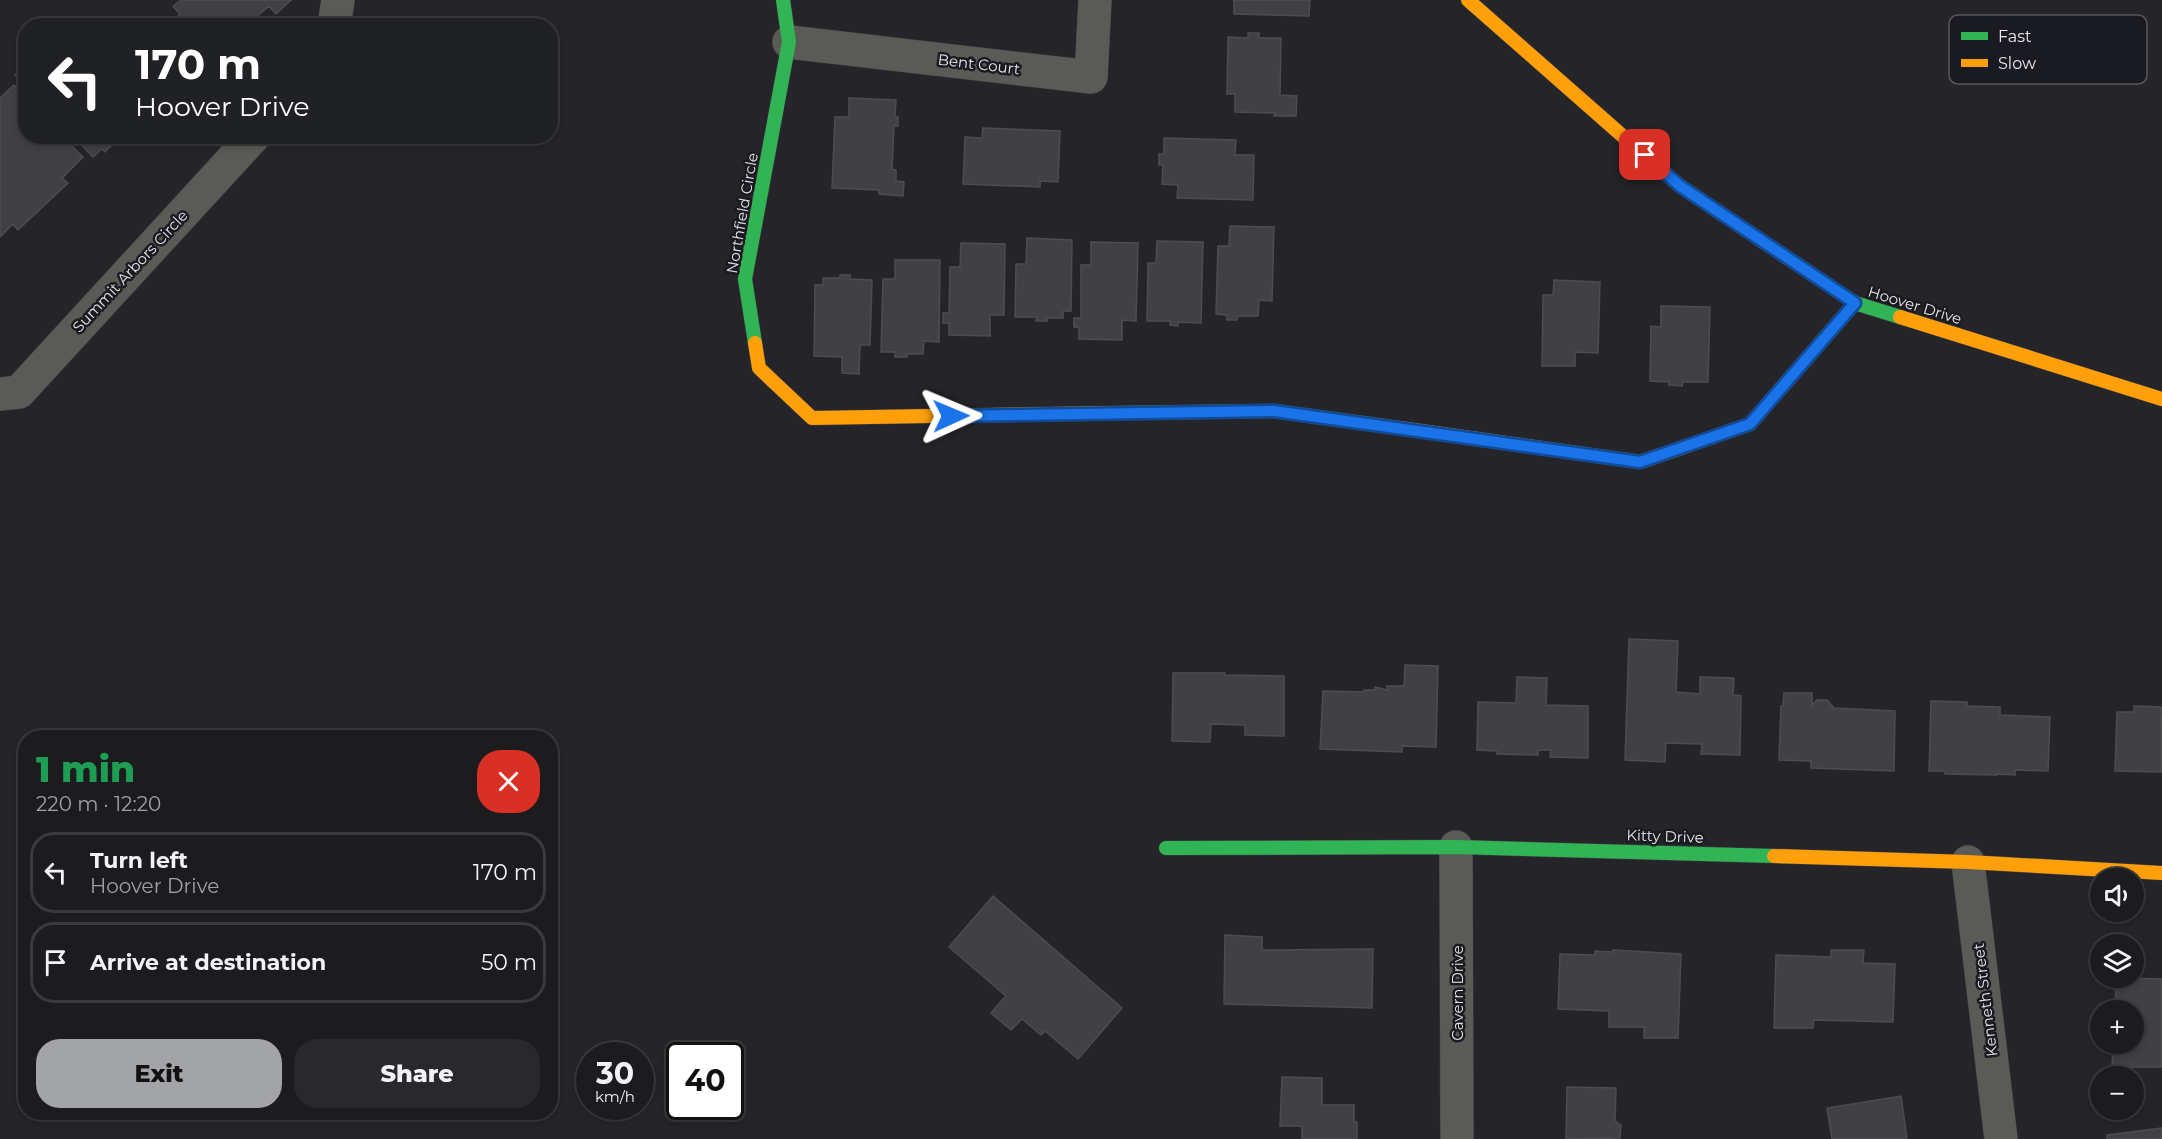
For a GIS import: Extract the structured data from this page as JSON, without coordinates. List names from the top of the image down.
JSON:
{
  "streets": {
    "street": [
      "Bent Court",
      "Northfield Circle",
      "Summit Arbors Circle",
      "Hoover Drive",
      "Kitty Drive",
      "Cavern Drive",
      "Kenneth Street"
    ]
  },
  "crossings": [
    ["Bent Court", "Northfield Circle"],
    ["Northfield Circle", "Hoover Drive"],
    ["Kitty Drive", "Cavern Drive"],
    ["Kitty Drive", "Kenneth Street"]
  ],
  "legend": ["Fast", "Slow"],
  "page": {
    "turn": ["170 m", "Hoover Drive"],
    "heading": ["1 min", "220 m · 12:20"],
    "list": [
      {
        "name": "Turn left",
        "note": "Hoover Drive",
        "value": "170 m"
      },
      {
        "name": "Arrive at destination",
        "value": "50 m"
      }
    ],
    "map_buttons": ["+", "−"],
    "buttons": ["Exit", "Share"],
    "speed": "30 km/h",
    "limit": "40"
  }
}
